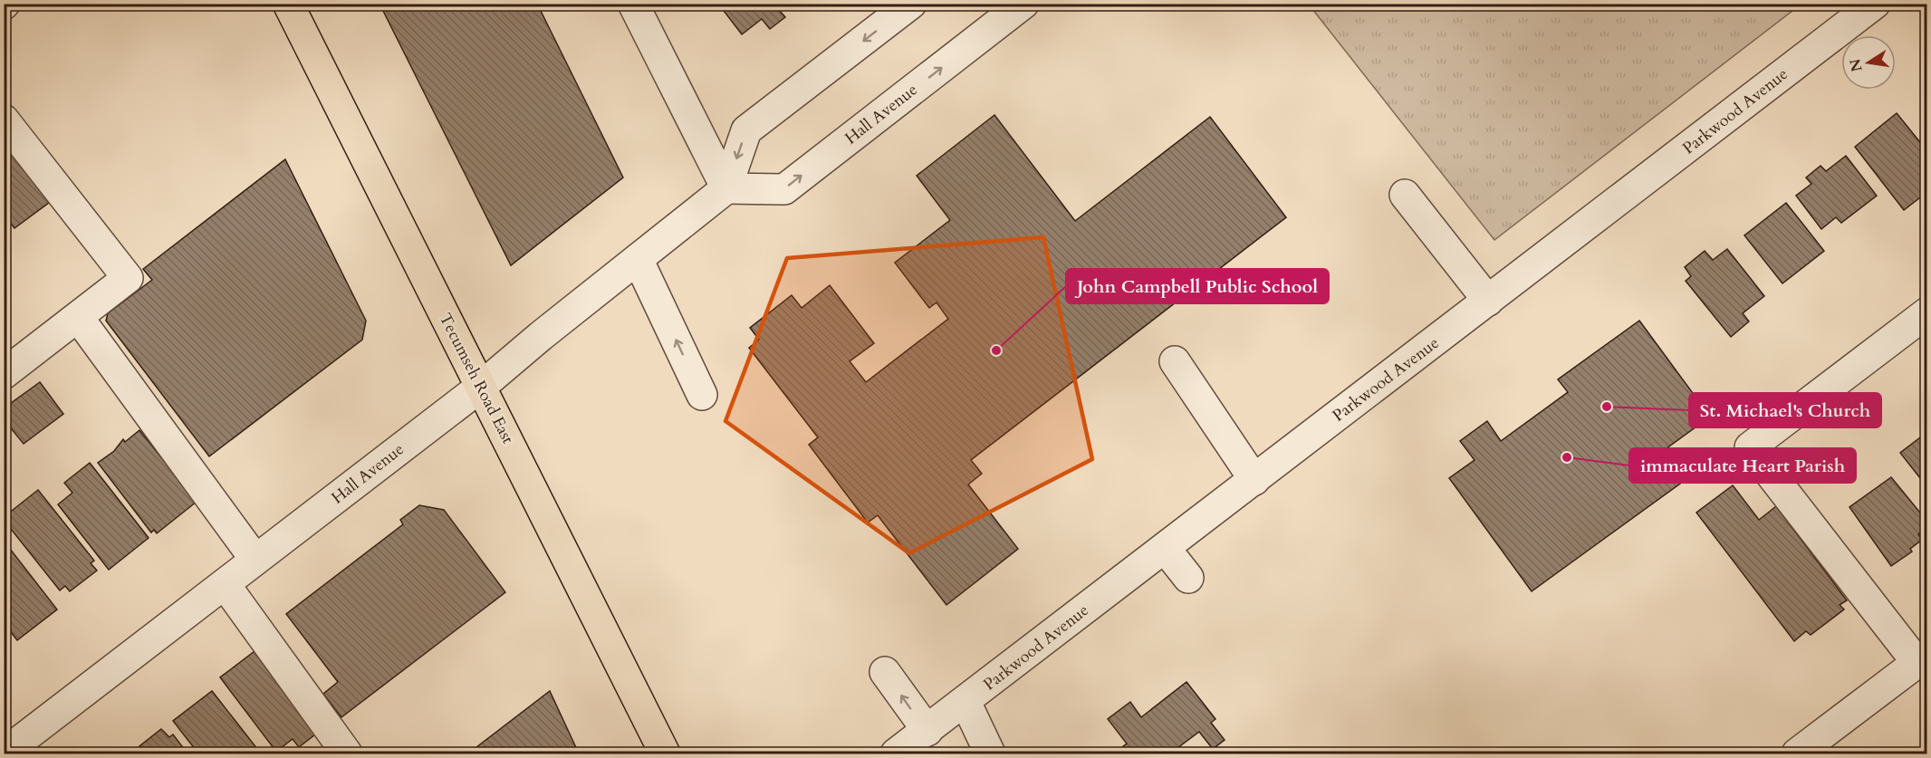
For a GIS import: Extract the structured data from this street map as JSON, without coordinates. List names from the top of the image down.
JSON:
{
  "streets": {
    "main road": ["Tecumseh Road East"],
    "street": ["Parkwood Avenue", "Hall Avenue"]
  },
  "crossings": [
    ["Hall Avenue", "Tecumseh Road East"]
  ],
  "places": ["John Campbell Public School", "St. Michael's Church", "immaculate Heart Parish"],
  "north": "left"
}
